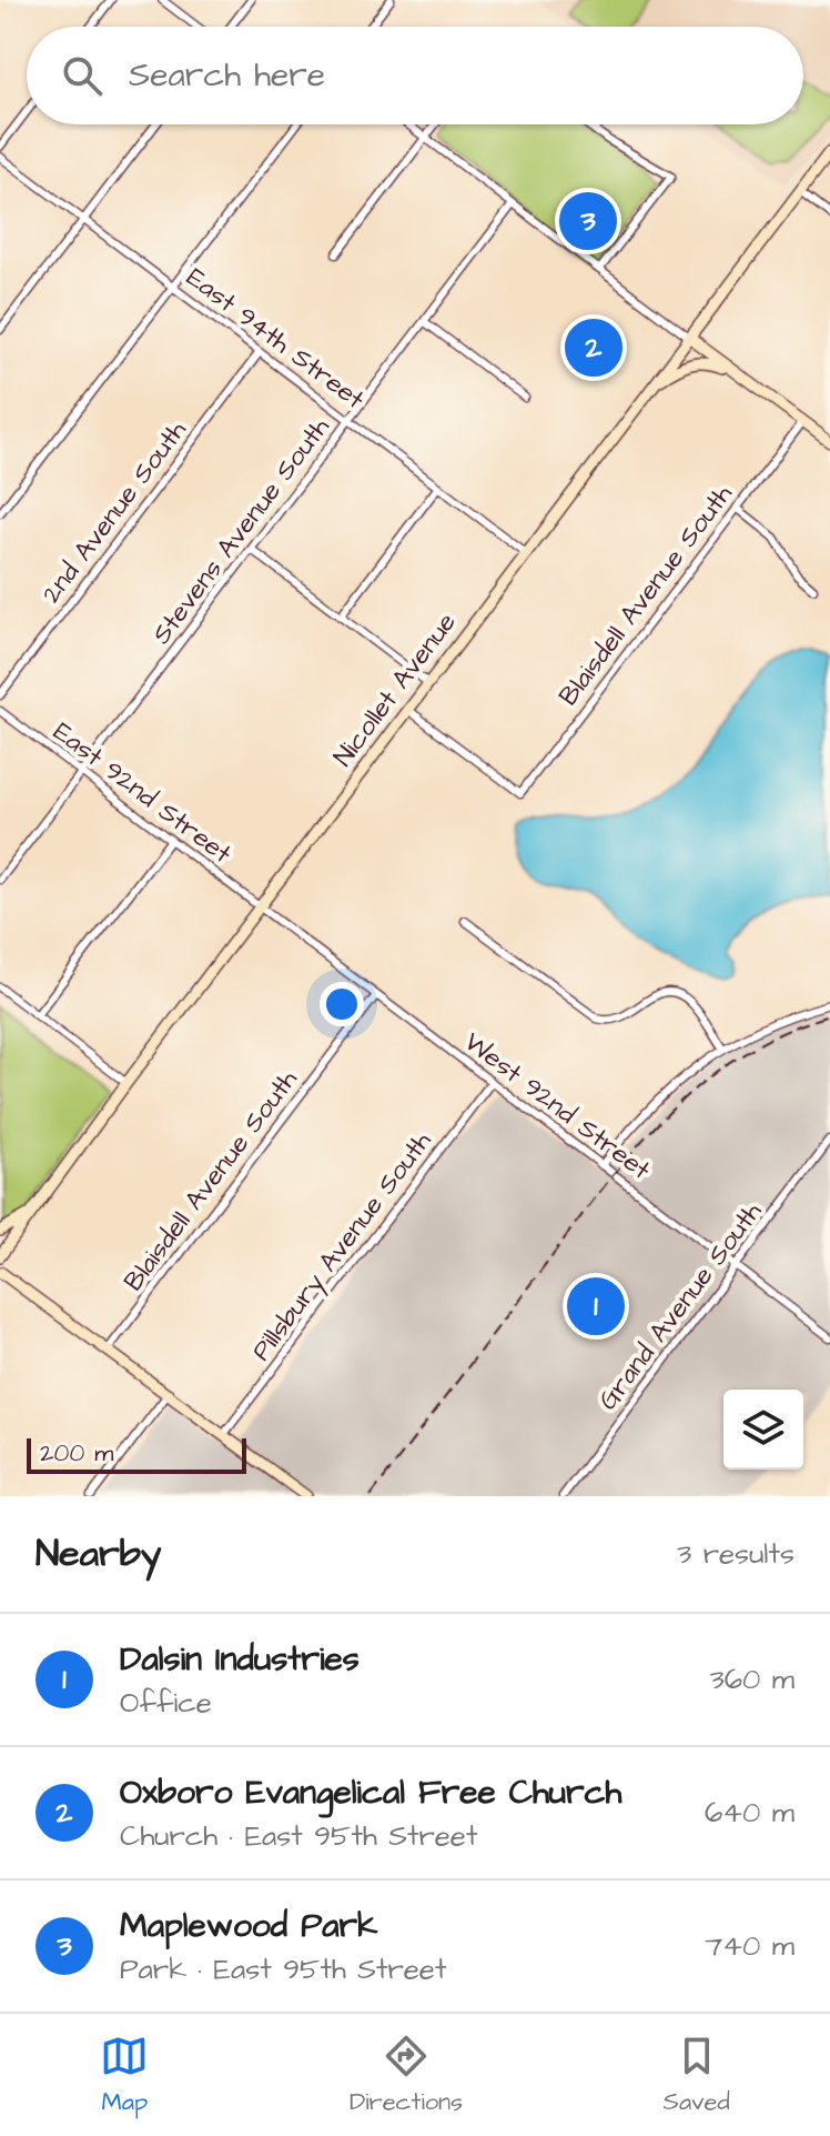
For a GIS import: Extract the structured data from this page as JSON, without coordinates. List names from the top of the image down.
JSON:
{
  "streets": {
    "main road": ["Nicollet Avenue"],
    "street": [
      "East 94th Street",
      "2nd Avenue South",
      "Stevens Avenue South",
      "Blaisdell Avenue South",
      "East 92nd Street",
      "West 92nd Street",
      "Pillsbury Avenue South",
      "Grand Avenue South"
    ]
  },
  "crossings": [
    ["East 94th Street", "2nd Avenue South"],
    ["East 94th Street", "Stevens Avenue South"],
    ["East 94th Street", "Nicollet Avenue"],
    ["Stevens Avenue South", "East 92nd Street"],
    ["Blaisdell Avenue South", "Nicollet Avenue"],
    ["Blaisdell Avenue South", "West 92nd Street"],
    ["Nicollet Avenue", "East 92nd Street"],
    ["Nicollet Avenue", "West 92nd Street"],
    ["East 92nd Street", "West 92nd Street"],
    ["West 92nd Street", "Pillsbury Avenue South"],
    ["West 92nd Street", "Grand Avenue South"]
  ],
  "scale_bar": "200 m",
  "page": {
    "search": "Search here",
    "pins": ["3", "2", "1"],
    "scale": "200 m",
    "heading": ["Nearby", "3 results"],
    "list": [
      {
        "mark": "1",
        "name": "Dalsin Industries",
        "note": "Office",
        "value": "360 m"
      },
      {
        "mark": "2",
        "name": "Oxboro Evangelical Free Church",
        "note": "Church · East 95th Street",
        "value": "640 m"
      },
      {
        "mark": "3",
        "name": "Maplewood Park",
        "note": "Park · East 95th Street",
        "value": "740 m"
      }
    ],
    "nav": ["Map", "Directions", "Saved"]
  }
}
